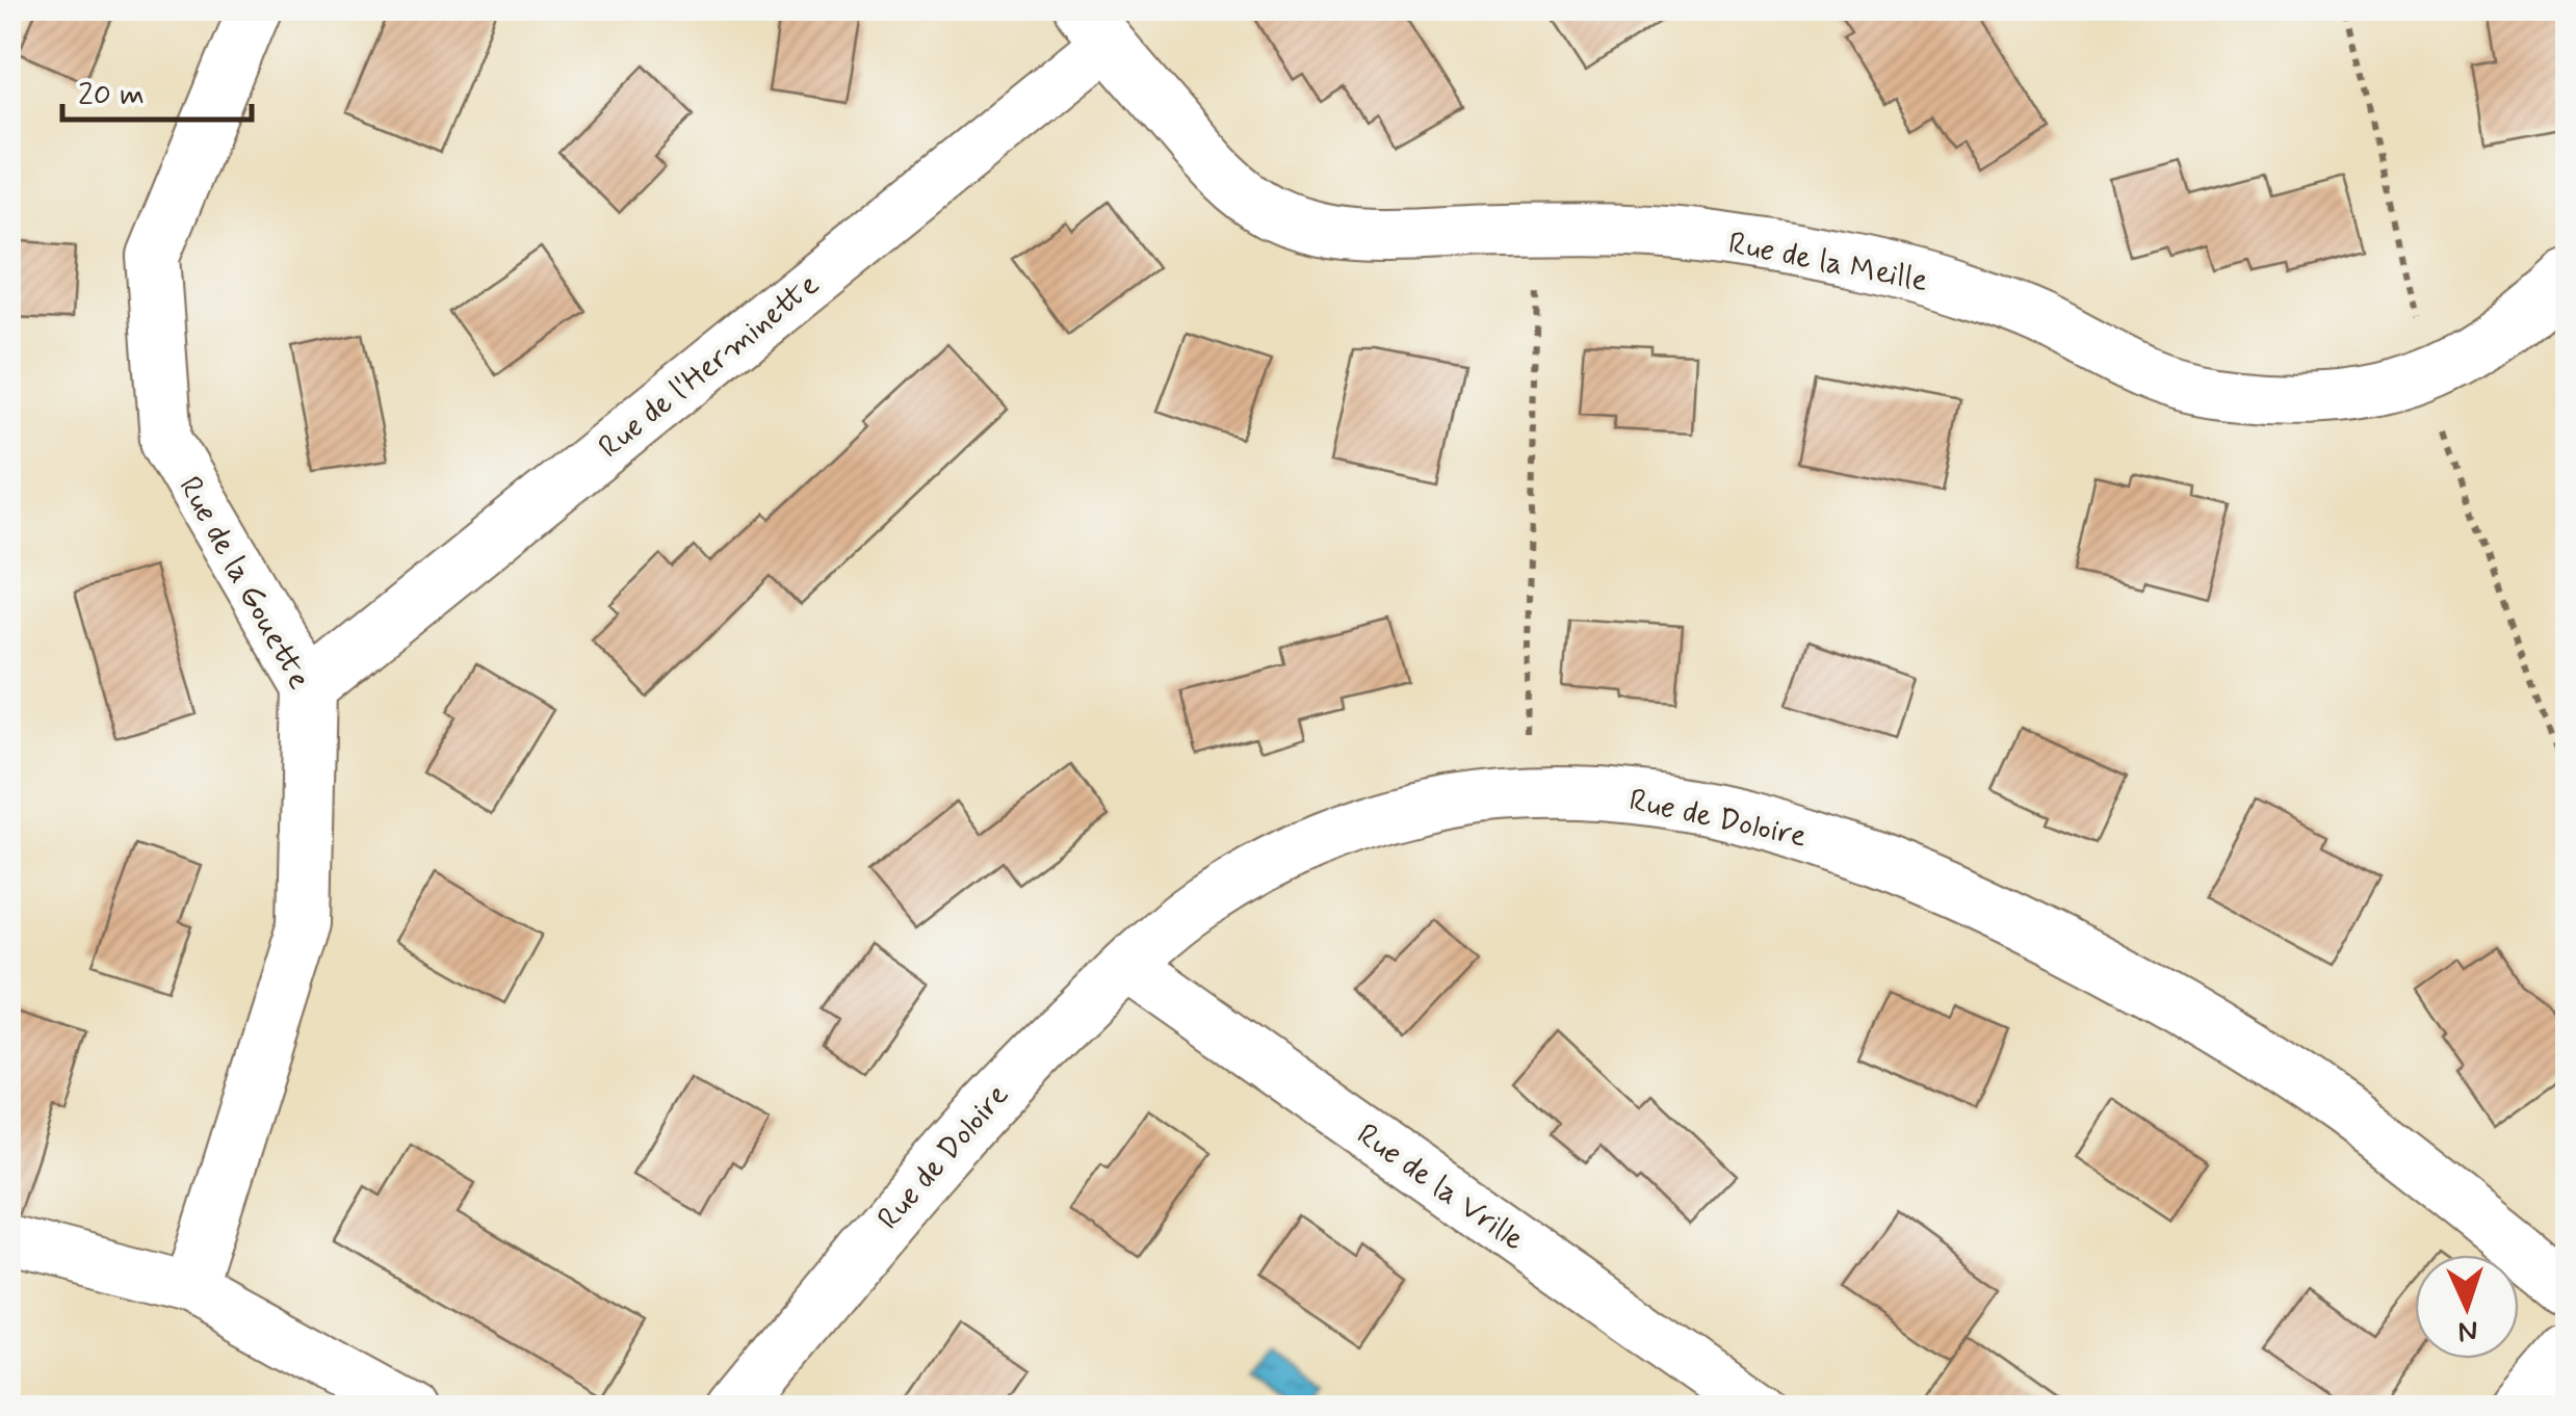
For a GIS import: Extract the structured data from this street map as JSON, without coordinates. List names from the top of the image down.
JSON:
{
  "streets": {
    "street": [
      "Rue de la Meille",
      "Rue de l'Herminette",
      "Rue de la Gouette",
      "Rue de Doloire",
      "Rue de la Vrille"
    ]
  },
  "crossings": [
    ["Rue de la Meille", "Rue de l'Herminette"],
    ["Rue de l'Herminette", "Rue de la Gouette"],
    ["Rue de Doloire", "Rue de la Vrille"]
  ],
  "scale_bar": "20 m",
  "north": "bottom"
}
